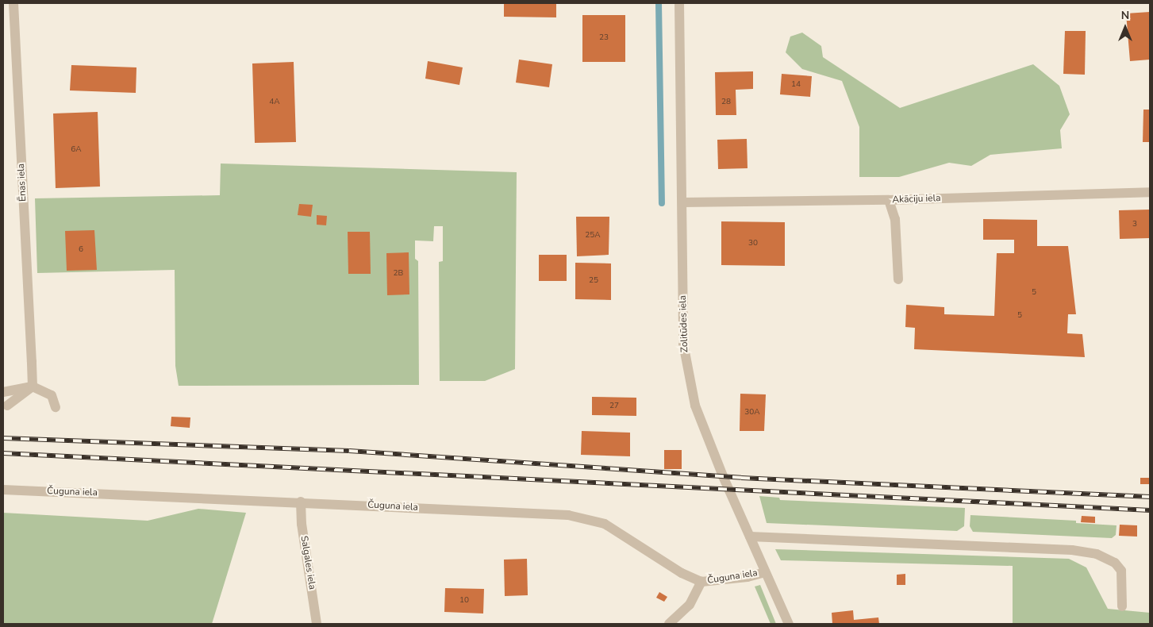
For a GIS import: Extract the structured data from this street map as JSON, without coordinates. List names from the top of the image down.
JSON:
{
  "streets": {
    "street": [
      "Ēnas iela",
      "Akāciju iela",
      "Zolitūdes iela",
      "Čuguna iela",
      "Salgales iela"
    ]
  },
  "crossings": [
    ["Akāciju iela", "Zolitūdes iela"],
    ["Zolitūdes iela", "Čuguna iela"],
    ["Čuguna iela", "Salgales iela"]
  ],
  "house_numbers": [
    "23",
    "14",
    "4A",
    "28",
    "6A",
    "3",
    "25A",
    "30",
    "6",
    "2B",
    "25",
    "5",
    "5",
    "27",
    "30A",
    "10"
  ],
  "north": "top"
}
